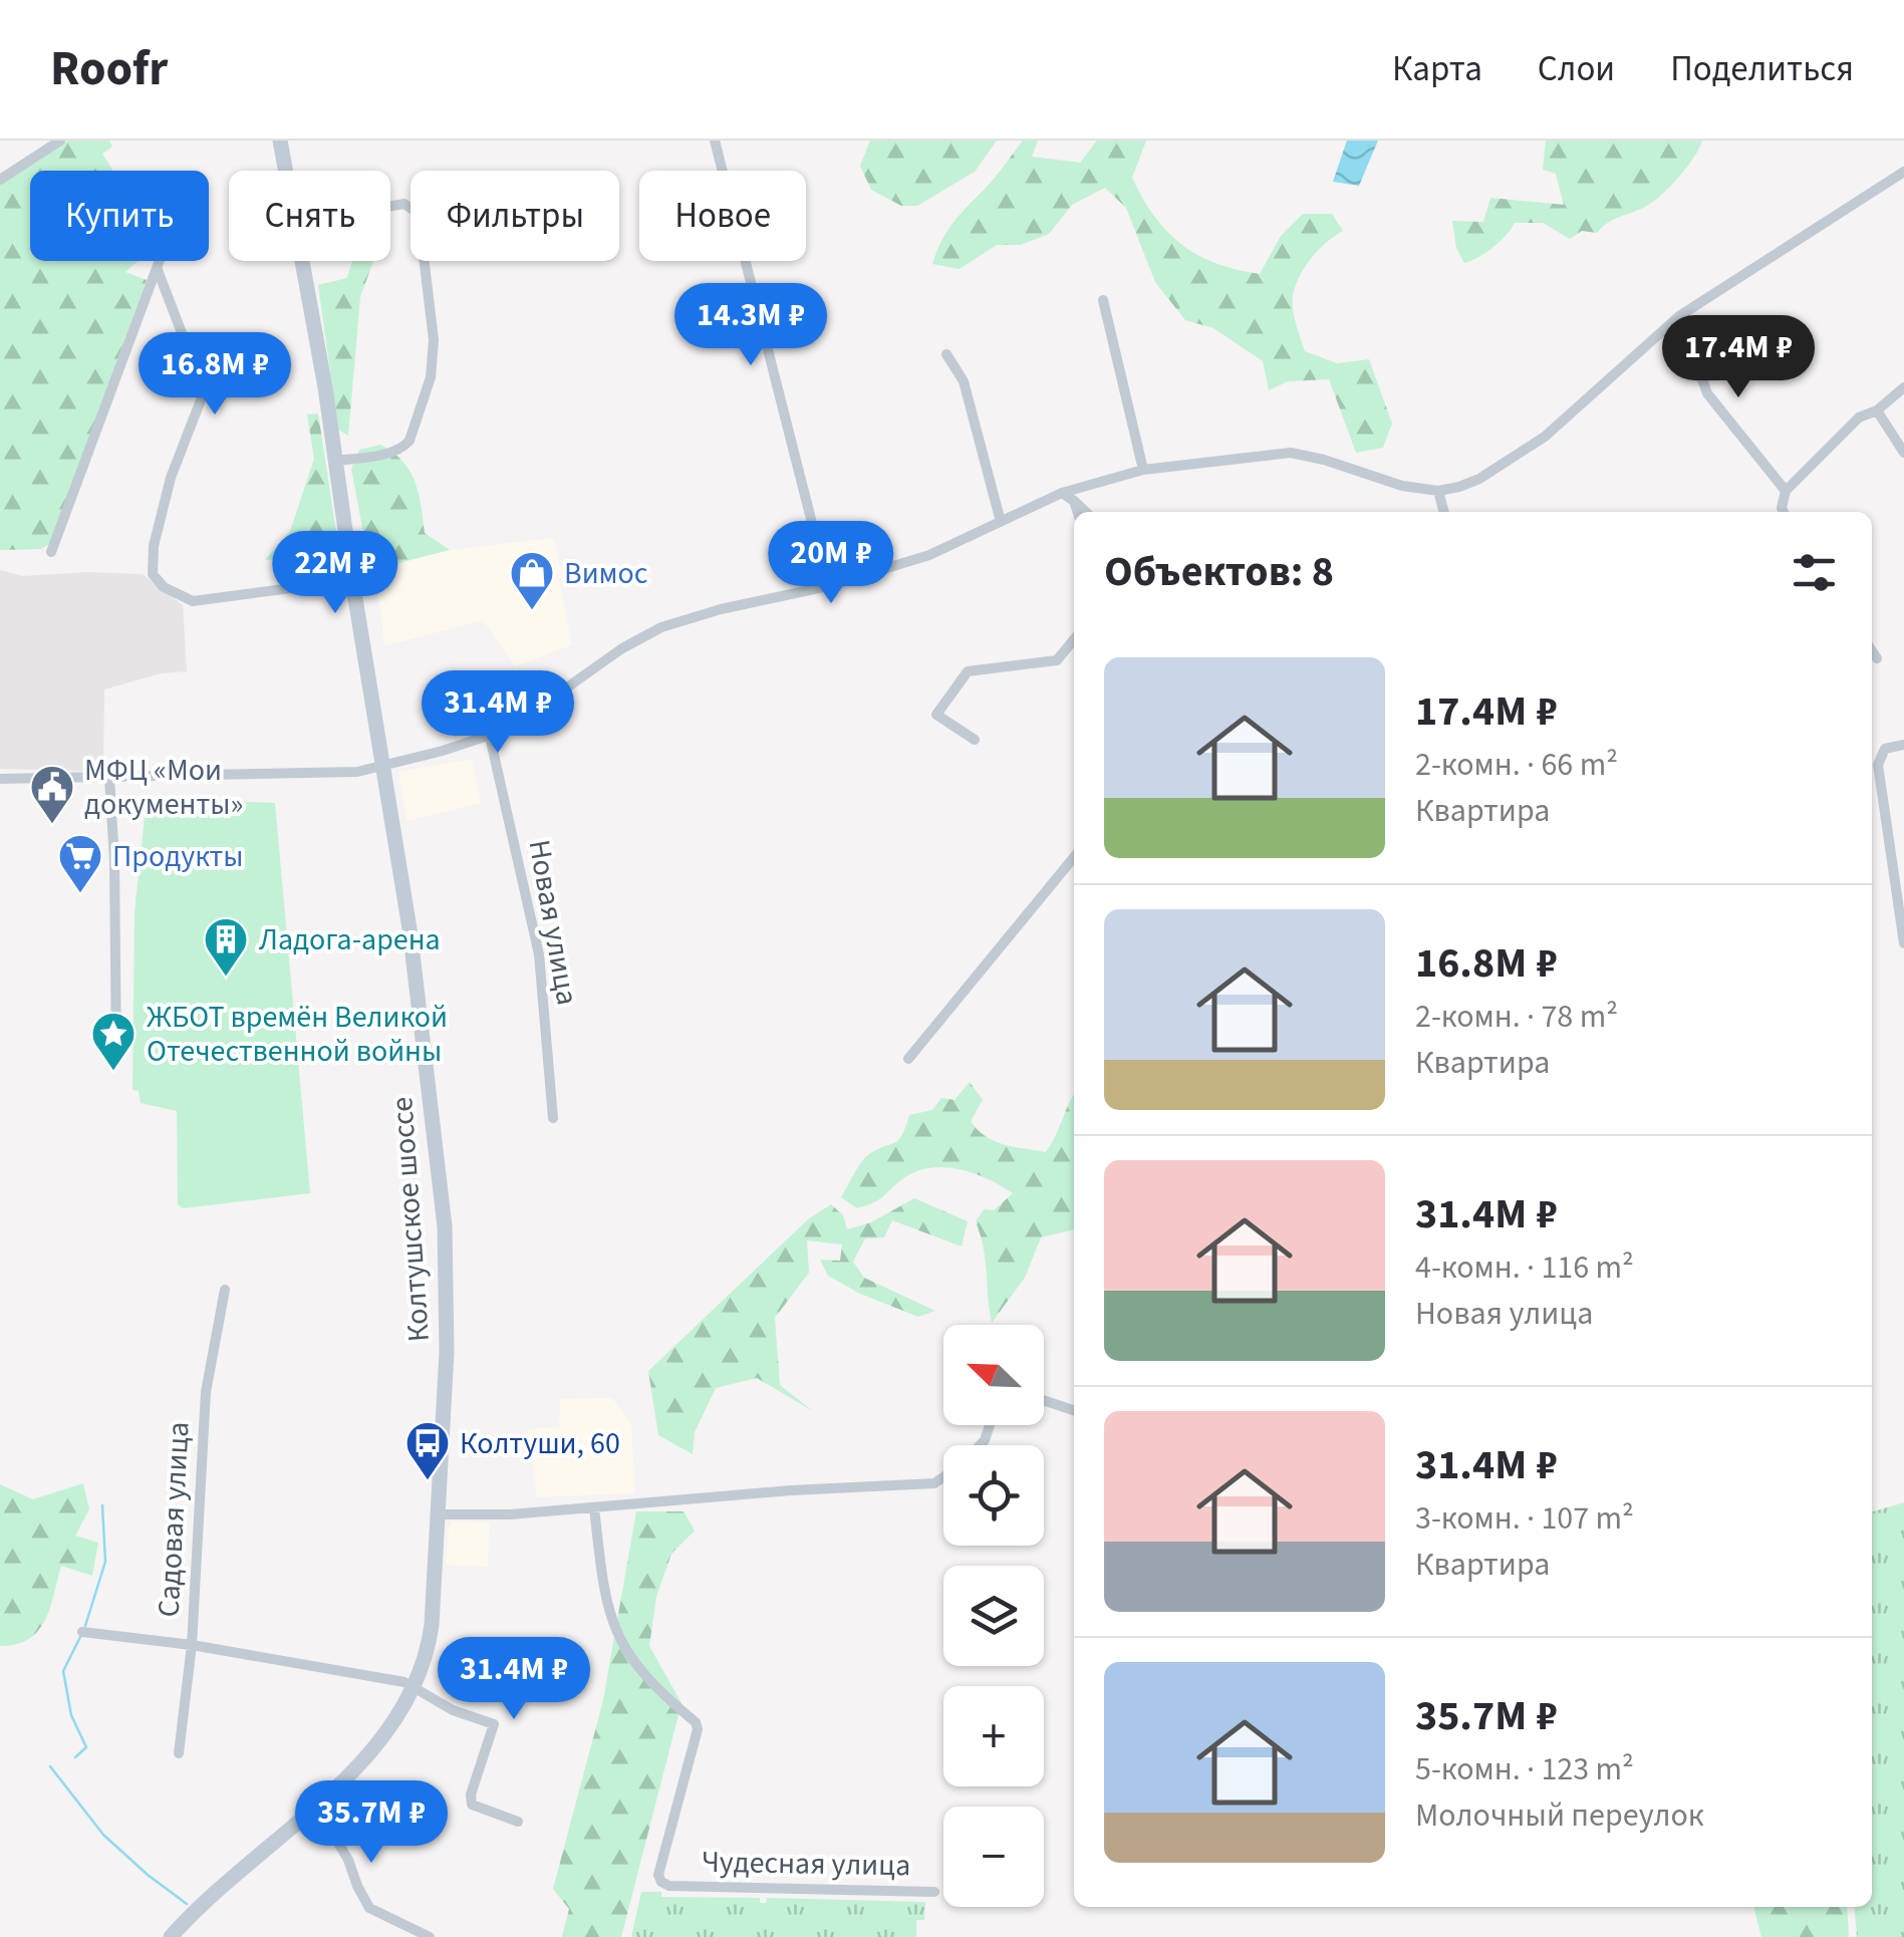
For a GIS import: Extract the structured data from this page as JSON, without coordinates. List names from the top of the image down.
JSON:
{
  "streets": {
    "main road": ["Колтушское шоссе"],
    "street": ["Новая улица", "Садовая улица", "Чудесная улица"]
  },
  "places": {
    "shop": ["Вимос"],
    "public building": ["МФЦ «Мои документы»"],
    "supermarket": ["Продукты"],
    "building": ["Ладога-арена"],
    "place": ["ЖБОТ времён Великой Отечественной войны"],
    "bus stop": ["Колтуши, 60"]
  },
  "north": "top left",
  "page": {
    "header": "Roofr",
    "nav": ["Карта", "Слои", "Поделиться"],
    "chip": [
      "Купить",
      "Снять",
      "Фильтры",
      "Новое"
    ],
    "price": [
      "14.3M ₽",
      "17.4M ₽",
      "16.8M ₽",
      "20M ₽",
      "22M ₽",
      "31.4M ₽",
      "31.4M ₽",
      "35.7M ₽"
    ],
    "heading": "Объектов: 8",
    "list": [
      {
        "name": "17.4M ₽",
        "note": "2-комн. · 66 m² · Квартира"
      },
      {
        "name": "16.8M ₽",
        "note": "2-комн. · 78 m² · Квартира"
      },
      {
        "name": "31.4M ₽",
        "note": "4-комн. · 116 m² · Новая улица"
      },
      {
        "name": "31.4M ₽",
        "note": "3-комн. · 107 m² · Квартира"
      },
      {
        "name": "35.7M ₽",
        "note": "5-комн. · 123 m² · Молочный переулок"
      }
    ],
    "map_buttons": ["+", "−"]
  }
}
